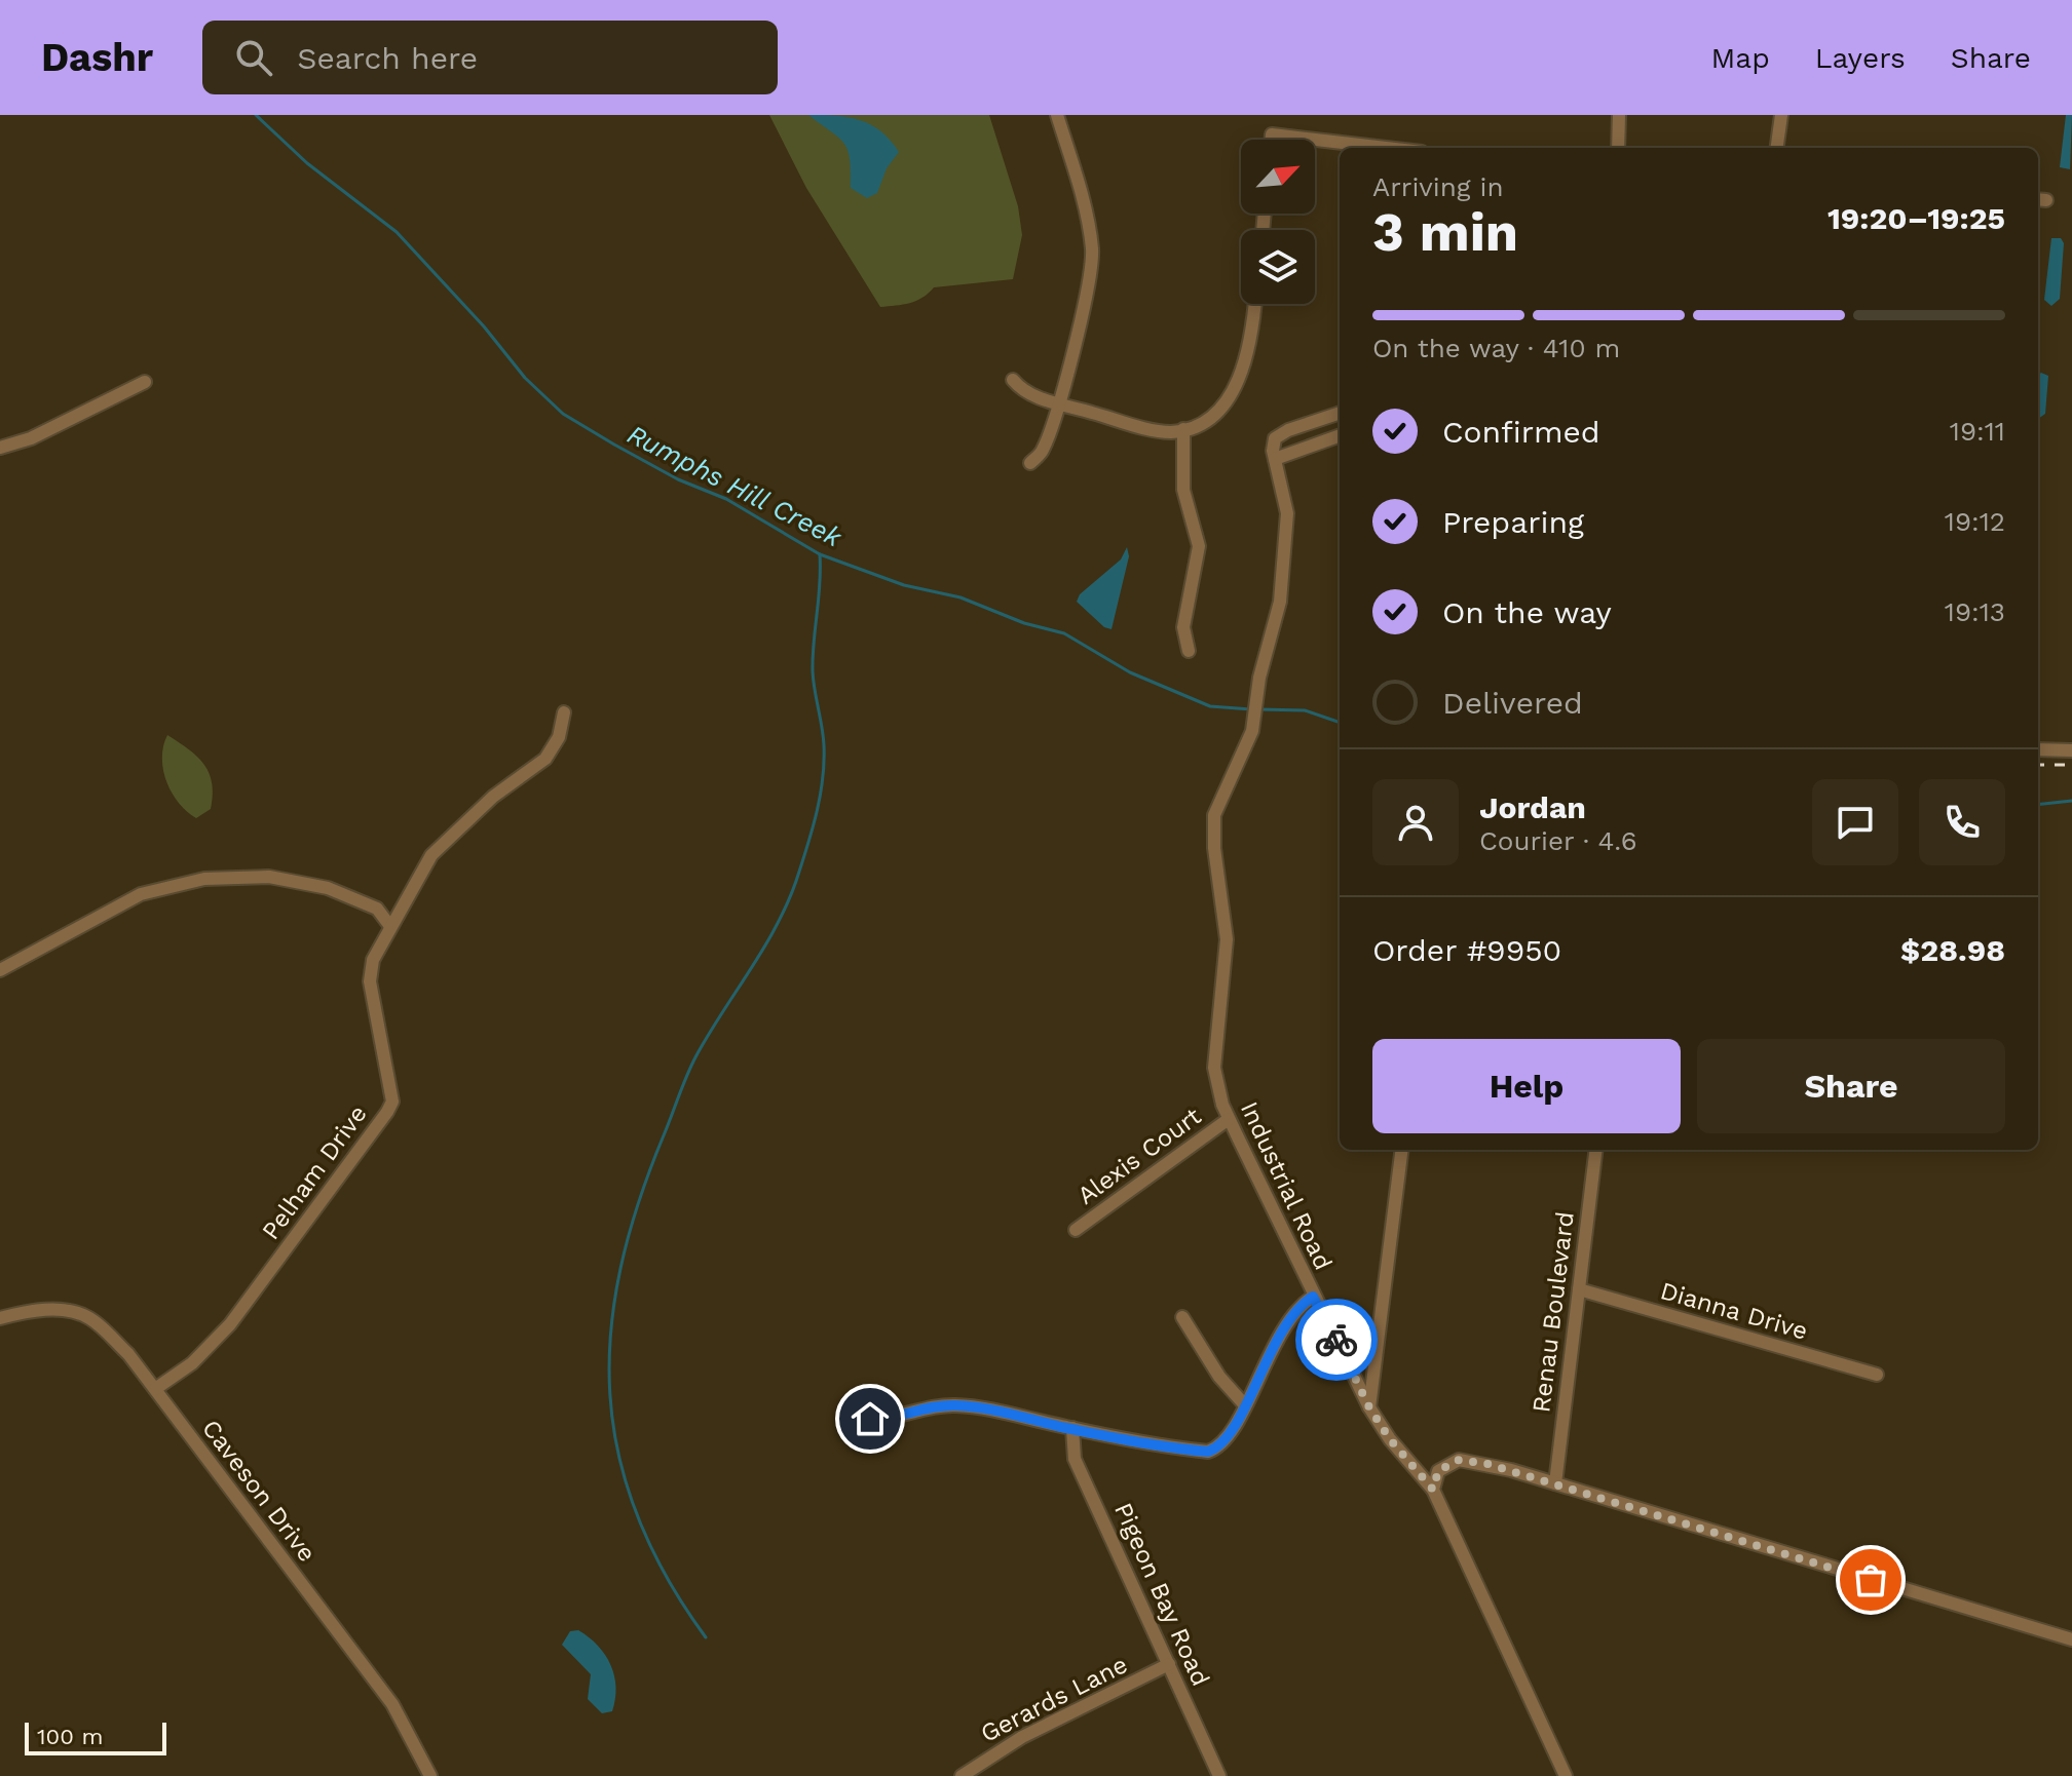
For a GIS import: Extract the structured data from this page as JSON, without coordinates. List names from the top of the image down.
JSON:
{
  "streets": {
    "street": [
      "Alexis Court",
      "Pelham Drive",
      "Industrial Road",
      "Dianna Drive",
      "Renau Boulevard",
      "Caveson Drive",
      "Pigeon Bay Road",
      "Gerards Lane"
    ]
  },
  "crossings": [
    ["Alexis Court", "Industrial Road"],
    ["Pelham Drive", "Caveson Drive"],
    ["Dianna Drive", "Renau Boulevard"],
    ["Pigeon Bay Road", "Gerards Lane"]
  ],
  "water": ["Rumphs Hill Creek"],
  "scale_bar": "100 m",
  "north": "top right",
  "page": {
    "header": "Dashr",
    "search": "Search here",
    "nav": ["Map", "Layers", "Share"],
    "heading": ["3 min", "Arriving in", "19:20–19:25"],
    "panel": [
      "Jordan",
      "Courier · 4.6",
      "Order #9950",
      "$28.98"
    ],
    "bar": "On the way · 410 m",
    "list": [
      ["Confirmed", "19:11"],
      ["Preparing", "19:12"],
      ["On the way", "19:13"],
      "Delivered"
    ],
    "buttons": ["Help", "Share"],
    "scale": "100 m"
  }
}
